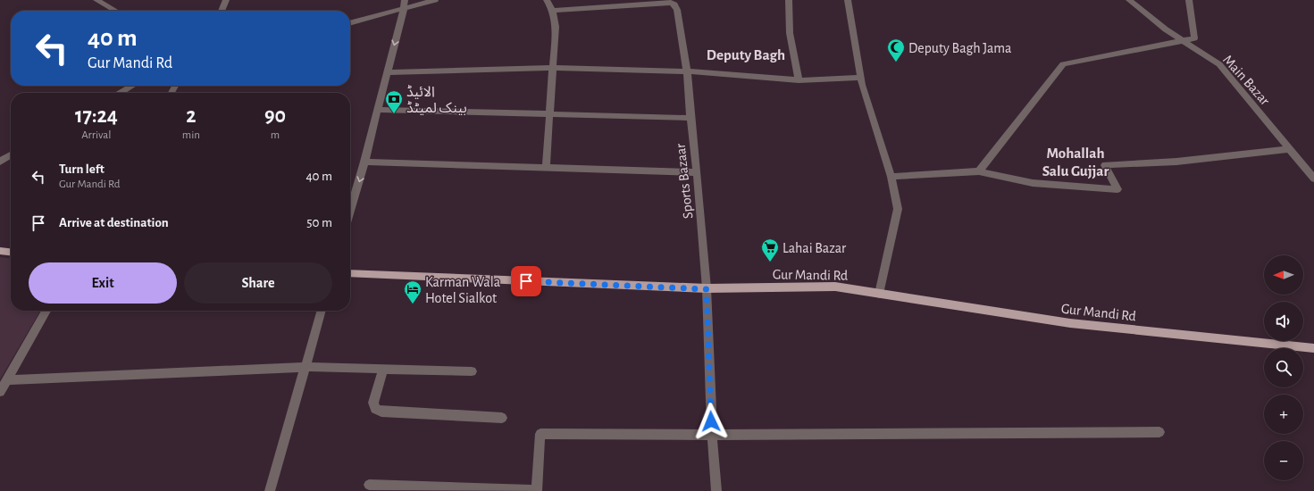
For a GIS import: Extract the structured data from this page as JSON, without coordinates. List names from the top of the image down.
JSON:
{
  "streets": {
    "main road": ["Gur Mandi Rd"],
    "street": ["Main Bazar", "Sports Bazaar"]
  },
  "crossings": [
    ["Sports Bazaar", "Gur Mandi Rd"]
  ],
  "districts": ["Deputy Bagh", "Mohallah Salu Gujjar"],
  "places": {
    "mosque": ["Deputy Bagh Jama"],
    "bank": ["الائیڈ بینک لمیٹڈ"],
    "supermarket": ["Lahai Bazar"],
    "hotel": ["Karman Wala Hotel Sialkot"]
  },
  "north": "left",
  "page": {
    "turn": ["40 m", "Gur Mandi Rd"],
    "eta": [
      "17:24",
      "Arrival",
      "2",
      "min",
      "90",
      "m"
    ],
    "list": [
      {
        "name": "Turn left",
        "note": "Gur Mandi Rd",
        "value": "40 m"
      },
      {
        "name": "Arrive at destination",
        "value": "50 m"
      }
    ],
    "map_buttons": ["+", "−"],
    "buttons": ["Exit", "Share"]
  }
}
